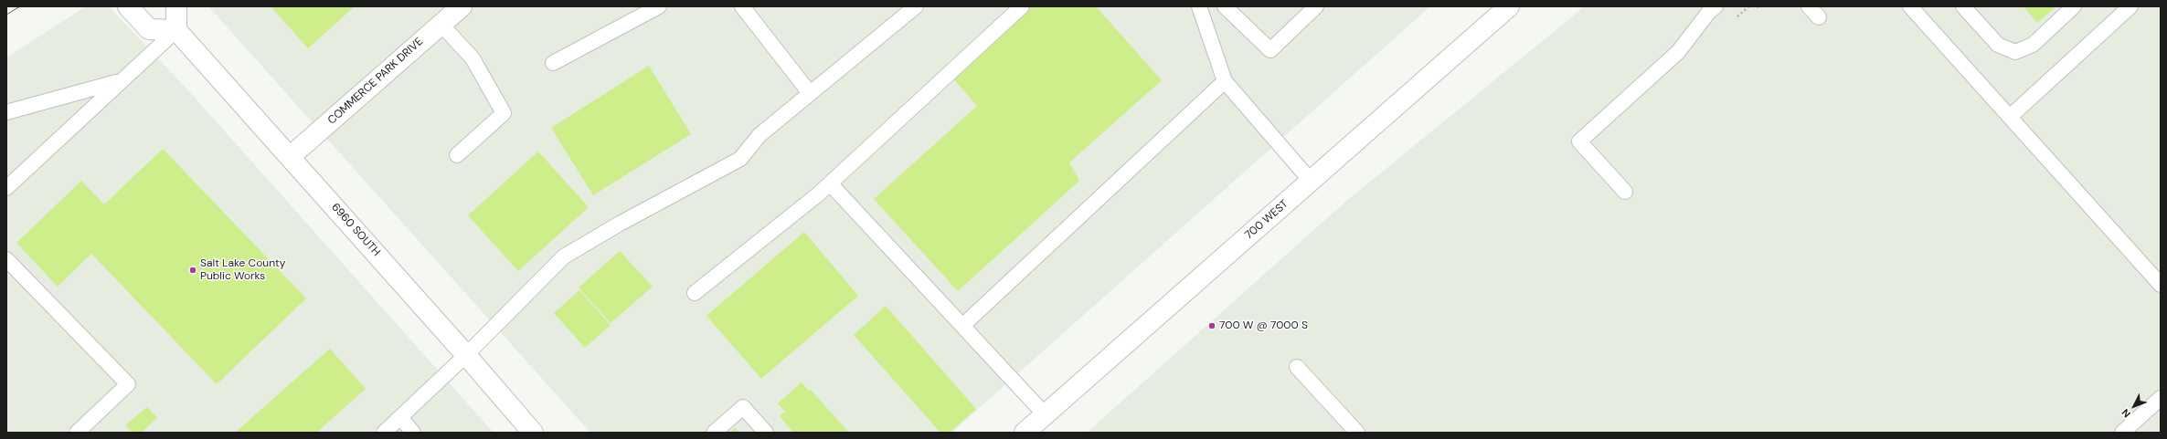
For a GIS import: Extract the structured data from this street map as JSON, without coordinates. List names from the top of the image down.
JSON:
{
  "streets": {
    "street": ["COMMERCE PARK DRIVE", "700 WEST", "6960 SOUTH"]
  },
  "crossings": [
    ["COMMERCE PARK DRIVE", "6960 SOUTH"]
  ],
  "places": ["Salt Lake County Public Works", "700 W @ 7000 S"],
  "north": "bottom left"
}
